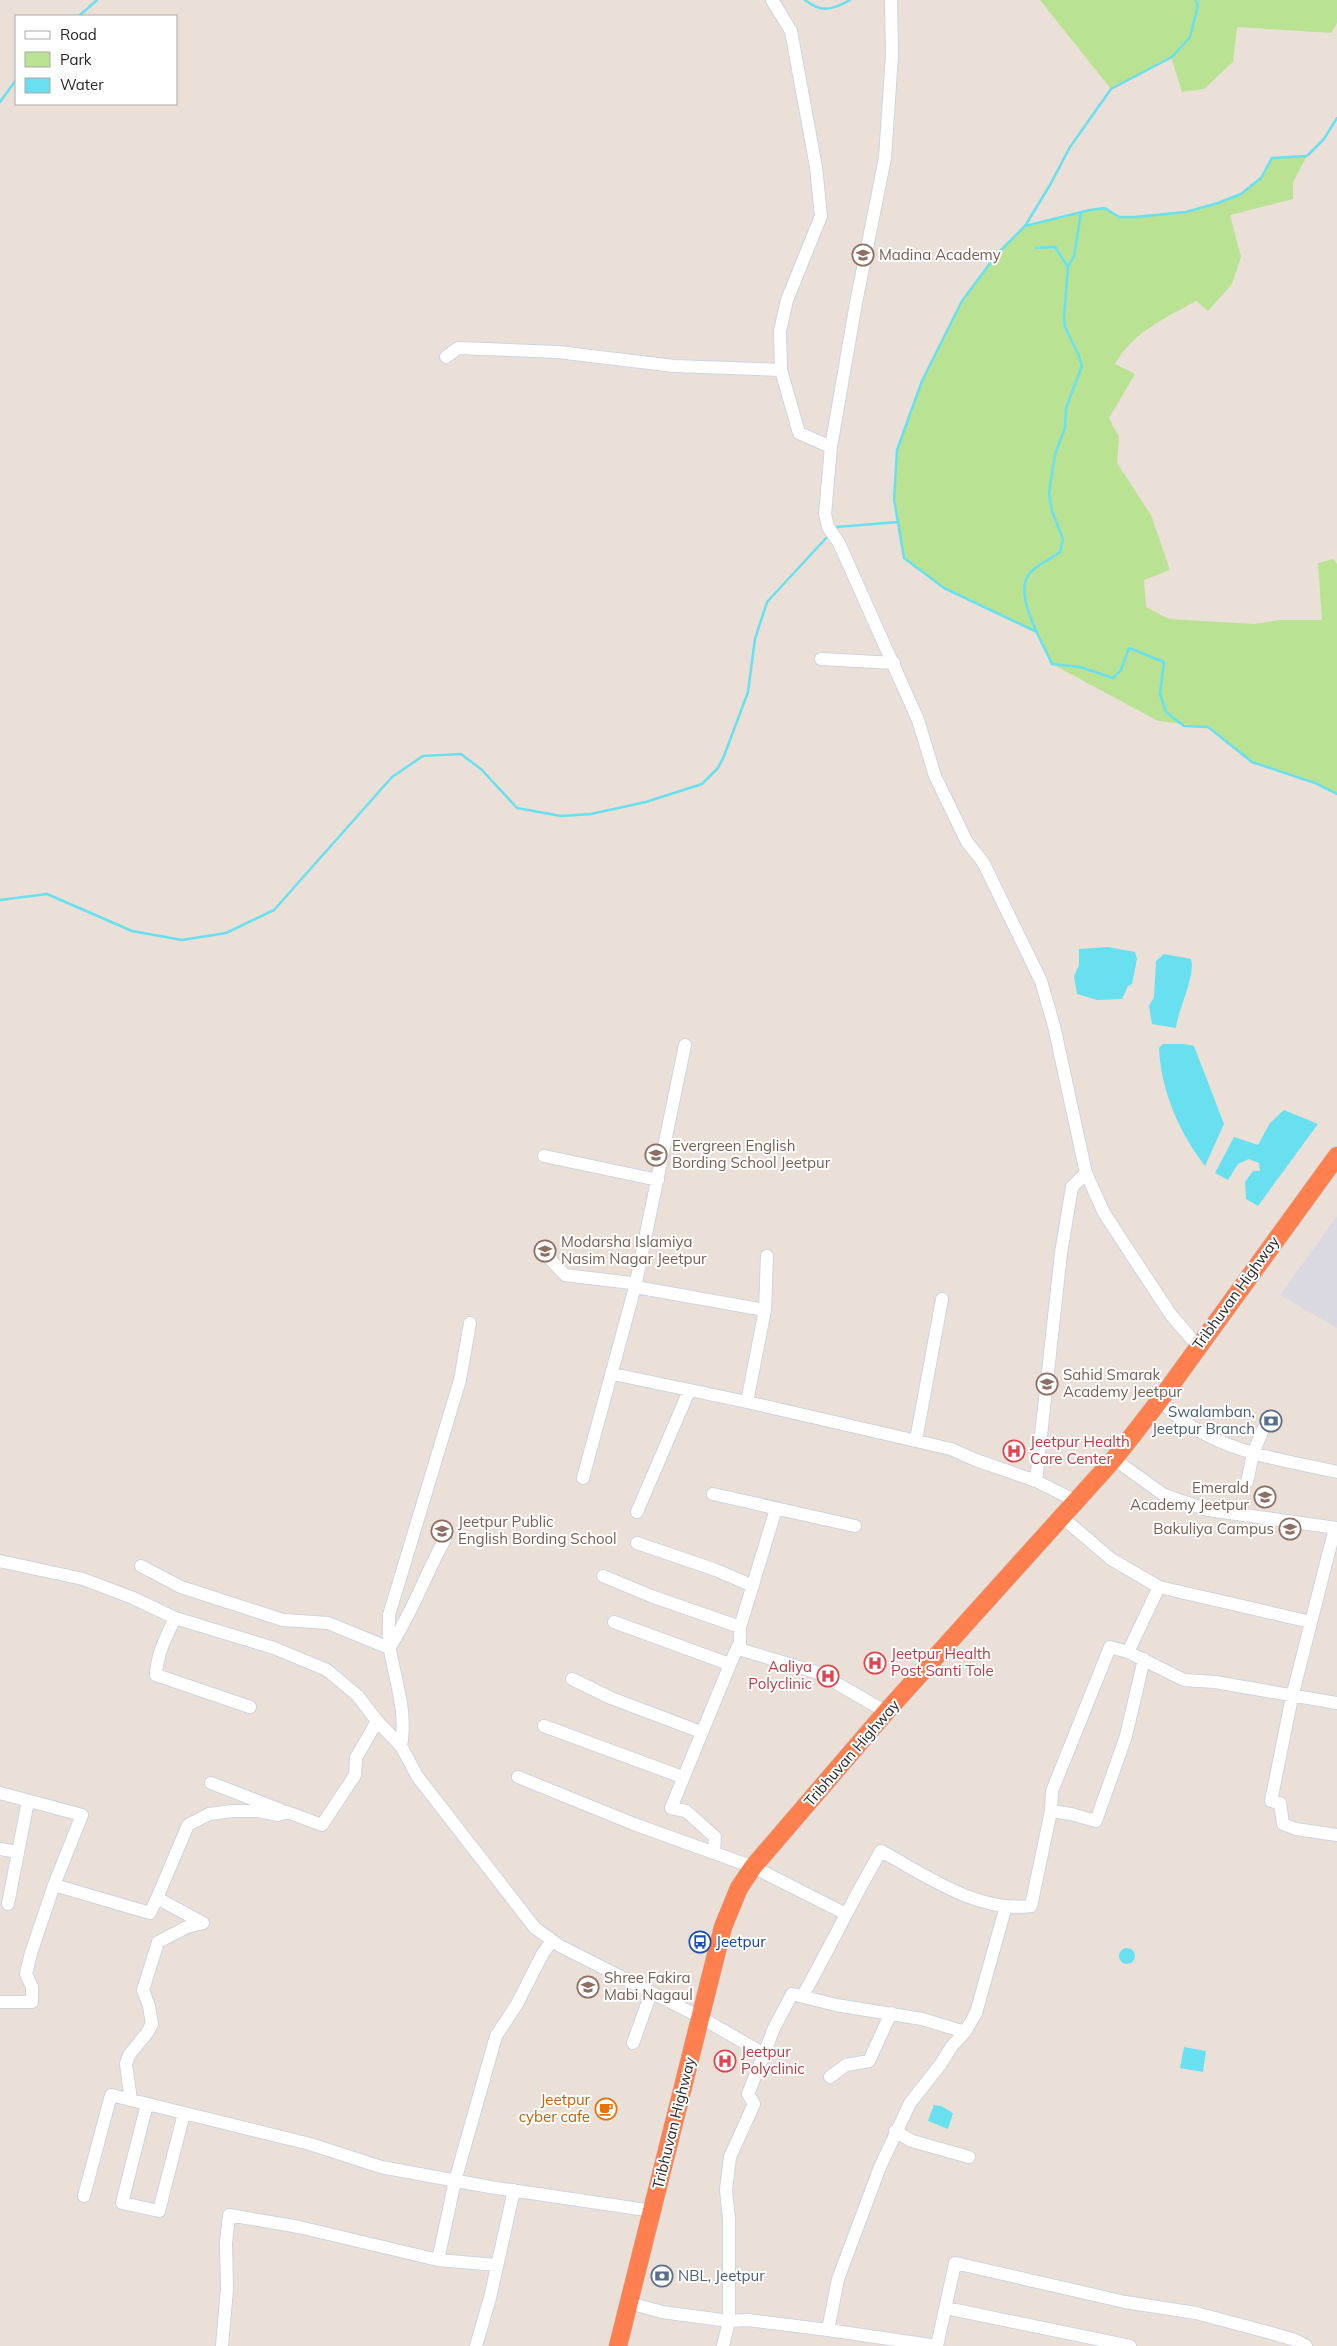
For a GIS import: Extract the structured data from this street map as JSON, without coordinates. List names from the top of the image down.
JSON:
{
  "streets": {
    "highway": ["Tribhuvan Highway"]
  },
  "places": {
    "school or university": [
      "Madina Academy",
      "Evergreen English Bording School Jeetpur",
      "Modarsha Islamiya Nasim Nagar Jeetpur",
      "Sahid Smarak Academy Jeetpur",
      "Emerald Academy Jeetpur",
      "Bakuliya Campus",
      "Jeetpur Public English Bording School",
      "Shree Fakira Mabi Nagaul"
    ],
    "bank": ["Swalamban, Jeetpur Branch", "NBL, Jeetpur"],
    "hospital": [
      "Jeetpur Health Care Center",
      "Jeetpur Health Post Santi Tole",
      "Aaliya Polyclinic",
      "Jeetpur Polyclinic"
    ],
    "bus stop": ["Jeetpur"],
    "cafe": ["Jeetpur cyber cafe"]
  },
  "legend": ["Road", "Park", "Water"]
}
